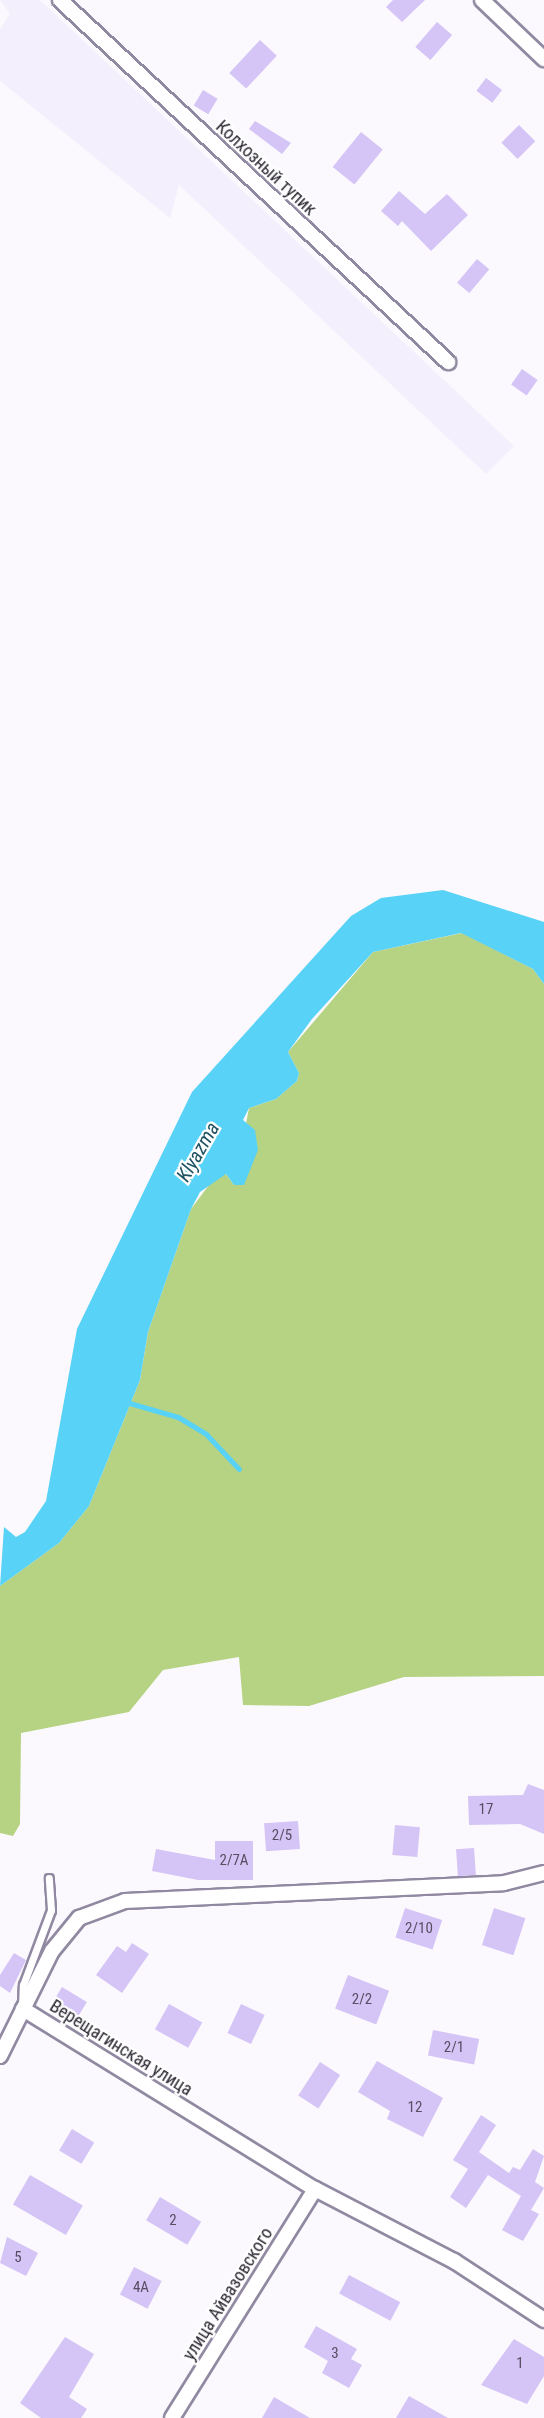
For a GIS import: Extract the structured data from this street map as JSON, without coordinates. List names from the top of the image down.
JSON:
{
  "streets": {
    "street": ["Колхозный тупик", "Верещагинская улица", "улица Айвазовского"]
  },
  "crossings": [
    ["Верещагинская улица", "улица Айвазовского"]
  ],
  "water": ["Klyazma"],
  "house_numbers": [
    "17",
    "2/5",
    "2/7А",
    "2/10",
    "2/2",
    "2/1",
    "12",
    "2",
    "5",
    "4А",
    "3",
    "1"
  ]
}
